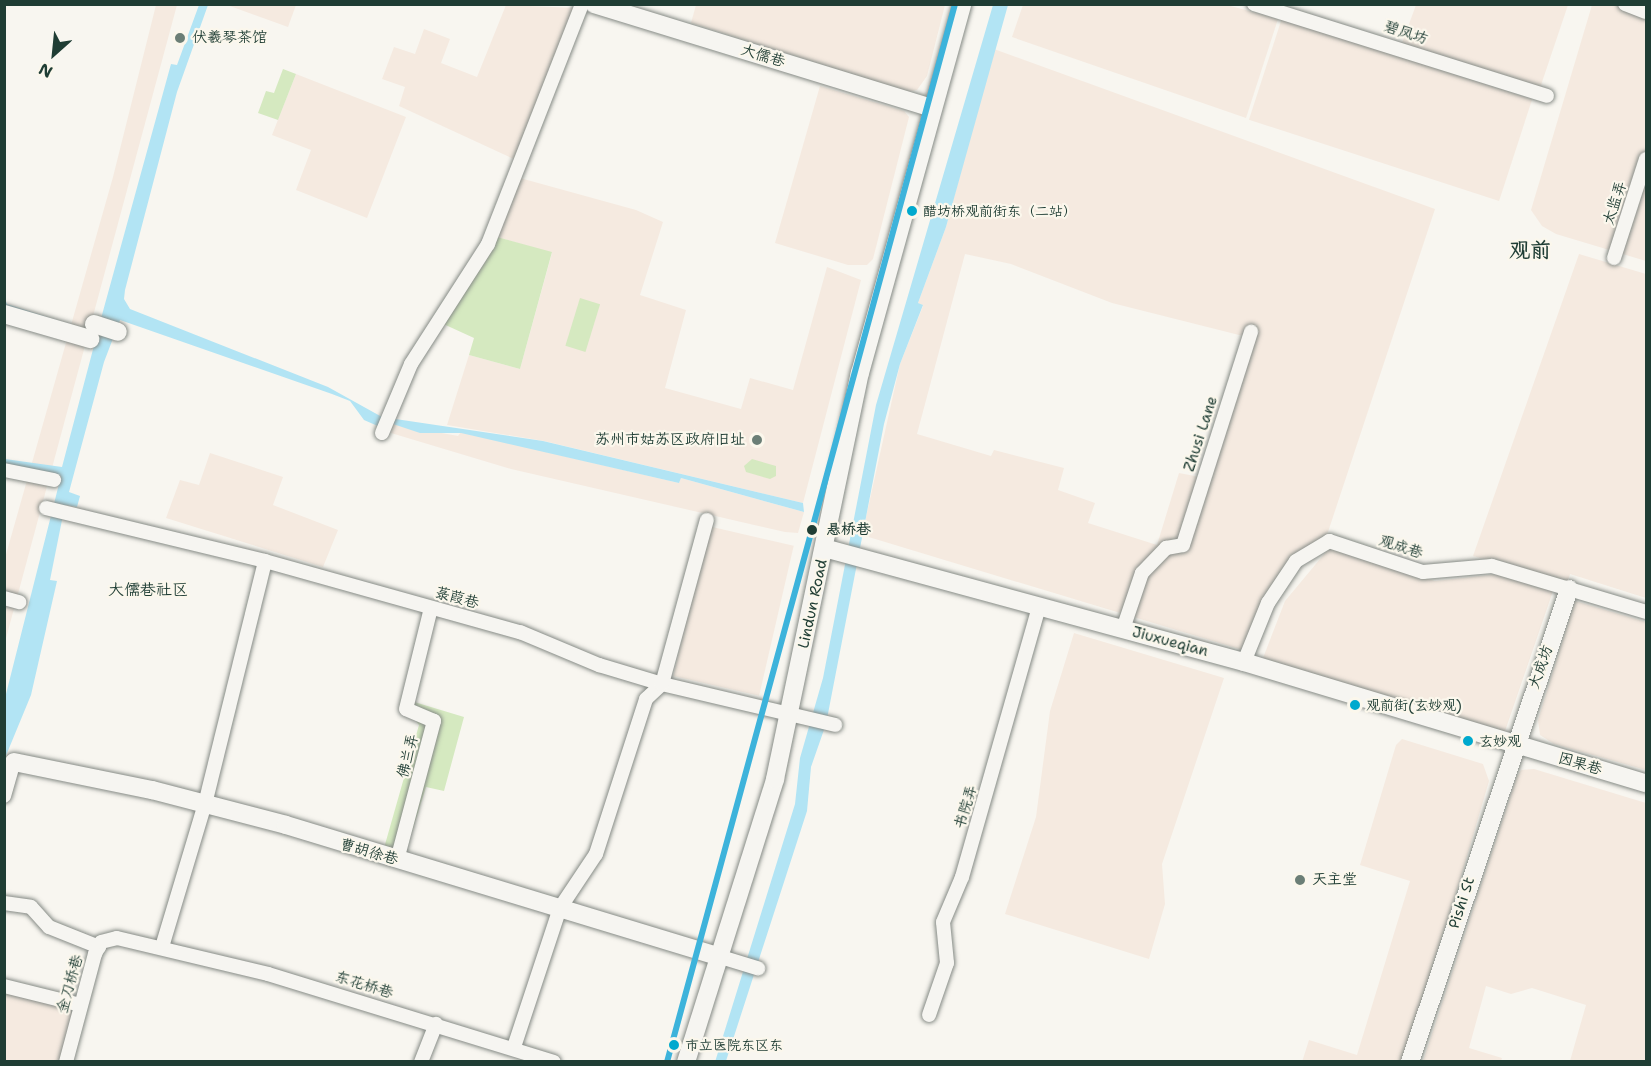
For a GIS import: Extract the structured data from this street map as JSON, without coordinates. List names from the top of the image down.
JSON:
{
  "streets": {
    "street": [
      "碧凤坊",
      "大儒巷",
      "太监弄",
      "Zhusi Lane",
      "观成巷",
      "菉葭巷",
      "Lindun Road",
      "Jiuxueqian",
      "大成坊",
      "佛兰弄",
      "因果巷",
      "书院弄",
      "曹胡徐巷",
      "Pishi St",
      "金刀桥巷",
      "东花桥巷"
    ]
  },
  "crossings": [
    ["大儒巷", "Lindun Road"],
    ["Zhusi Lane", "Jiuxueqian"],
    ["观成巷", "Jiuxueqian"],
    ["观成巷", "大成坊"],
    ["菉葭巷", "Lindun Road"],
    ["菉葭巷", "佛兰弄"],
    ["Lindun Road", "Jiuxueqian"],
    ["Lindun Road", "曹胡徐巷"],
    ["Jiuxueqian", "大成坊"],
    ["Jiuxueqian", "因果巷"],
    ["Jiuxueqian", "书院弄"],
    ["Jiuxueqian", "Pishi St"],
    ["大成坊", "因果巷"],
    ["大成坊", "Pishi St"],
    ["佛兰弄", "曹胡徐巷"],
    ["因果巷", "Pishi St"],
    ["金刀桥巷", "东花桥巷"]
  ],
  "districts": ["观前", "大儒巷社区"],
  "places": [
    "伏羲琴茶馆",
    "醋坊桥观前街东（二站）",
    "苏州市姑苏区政府旧址",
    "悬桥巷",
    "观前街(玄妙观)",
    "玄妙观",
    "天主堂",
    "市立医院东区东"
  ],
  "north": "bottom left"
}
